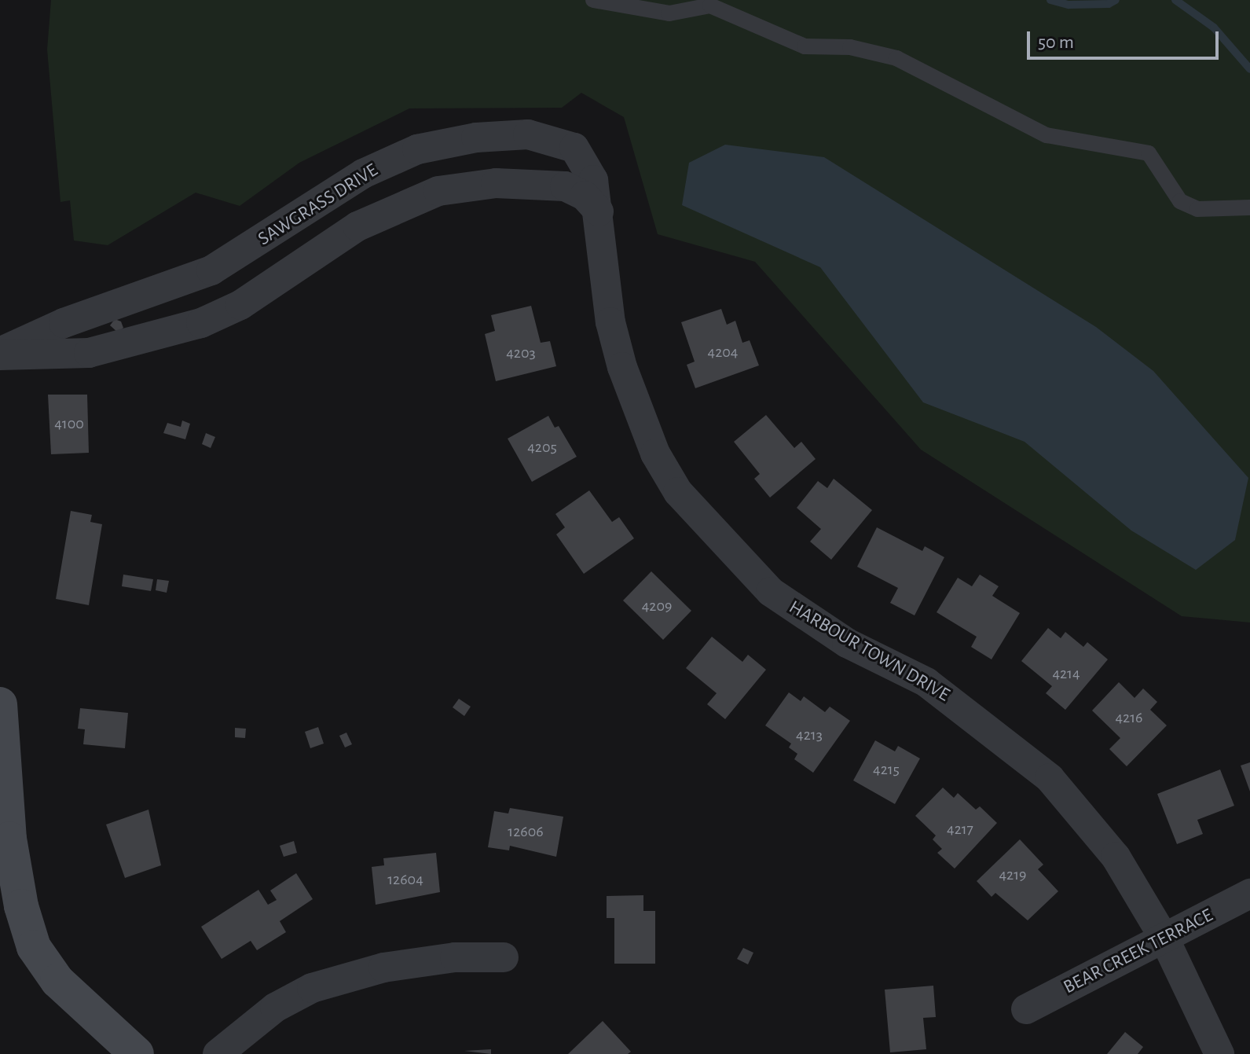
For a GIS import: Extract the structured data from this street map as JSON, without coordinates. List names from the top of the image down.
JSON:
{
  "streets": {
    "street": ["SAWGRASS DRIVE", "HARBOUR TOWN DRIVE", "BEAR CREEK TERRACE"]
  },
  "crossings": [
    ["SAWGRASS DRIVE", "HARBOUR TOWN DRIVE"],
    ["HARBOUR TOWN DRIVE", "BEAR CREEK TERRACE"]
  ],
  "house_numbers": [
    "4204",
    "4203",
    "4100",
    "4205",
    "4209",
    "4214",
    "4216",
    "4213",
    "4215",
    "4217",
    "12606",
    "4219",
    "12604"
  ],
  "scale_bar": "50 m"
}
